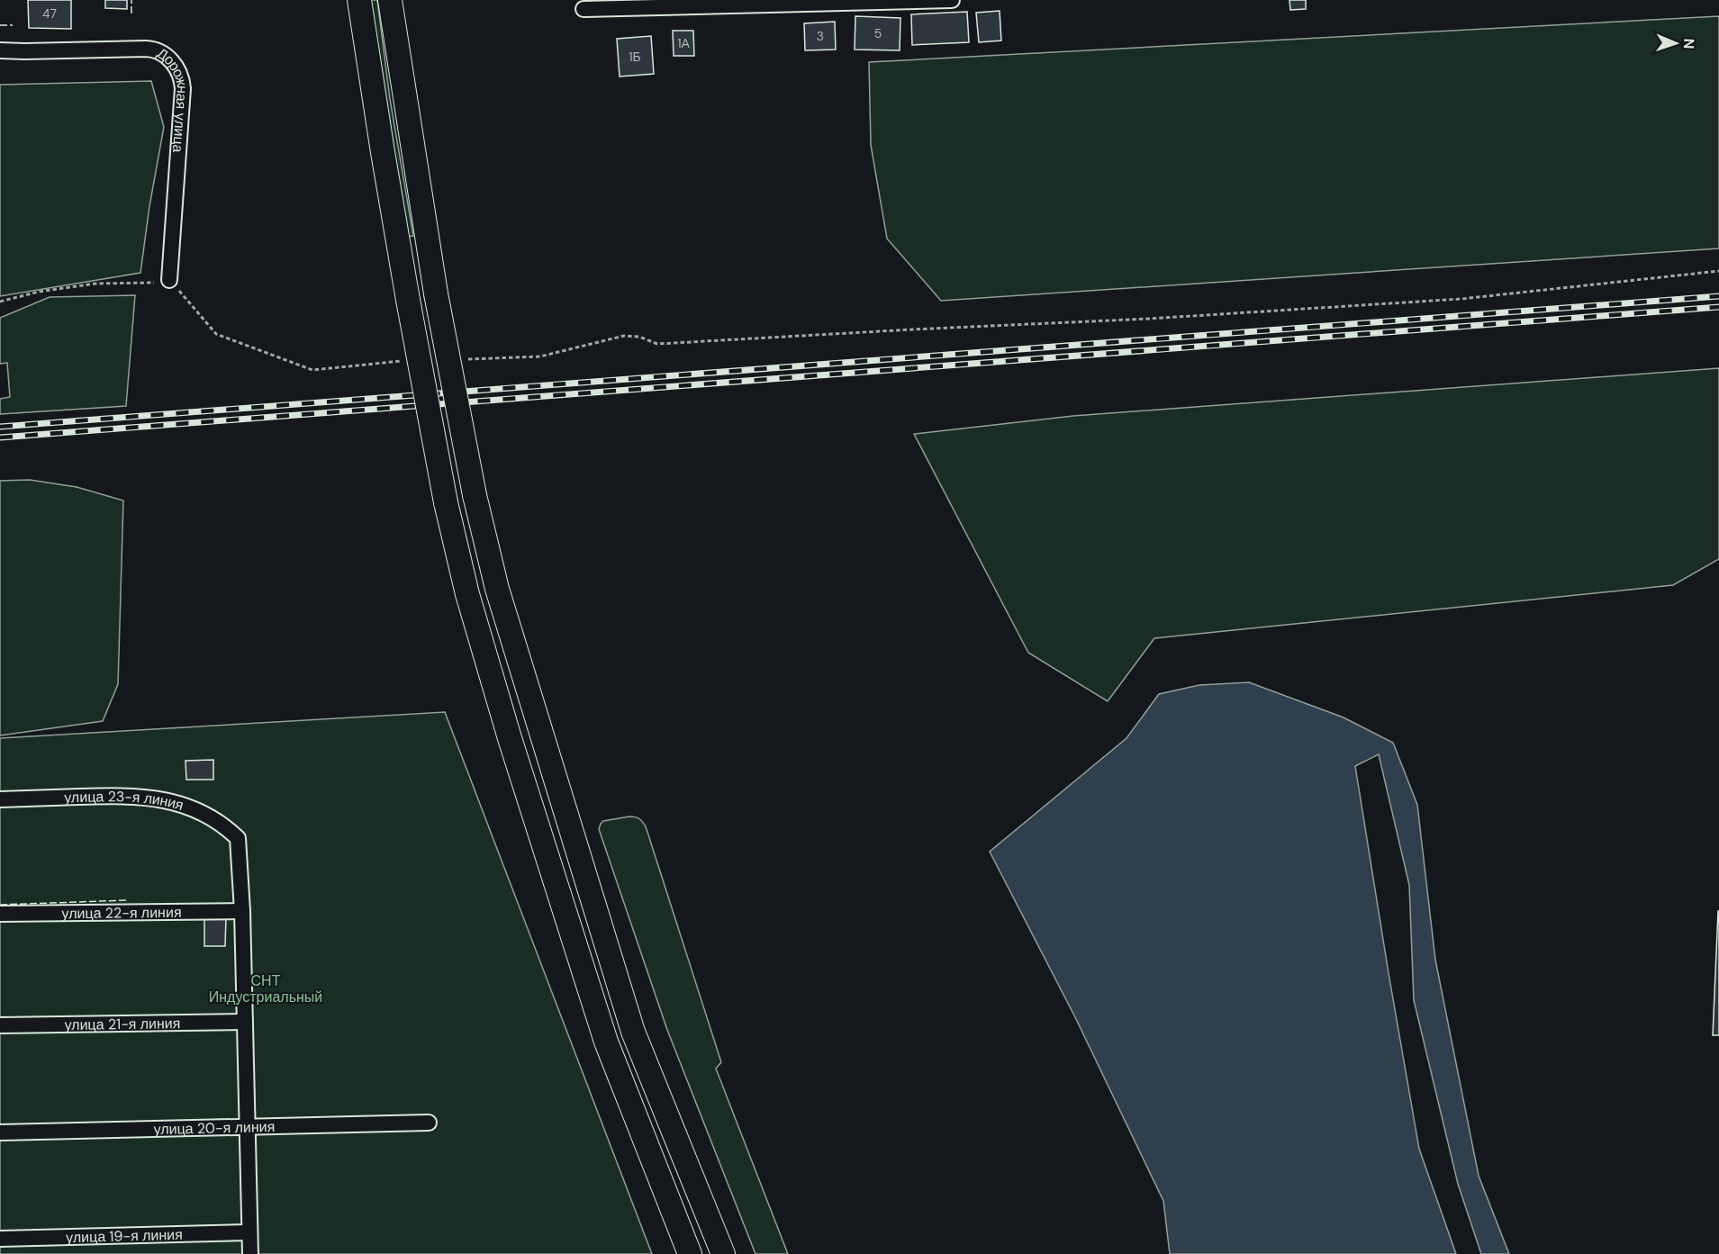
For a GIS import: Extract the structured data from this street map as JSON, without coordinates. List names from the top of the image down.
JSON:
{
  "streets": {
    "street": [
      "Дорожная улица",
      "улица 23-я линия",
      "улица 22-я линия",
      "улица 21-я линия",
      "улица 20-я линия",
      "улица 19-я линия"
    ]
  },
  "crossings": [
    ["улица 23-я линия", "улица 22-я линия"]
  ],
  "parks": ["СНТ Индустриальный"],
  "house_numbers": [
    "47",
    "5",
    "3",
    "1А",
    "1Б"
  ],
  "north": "right"
}
